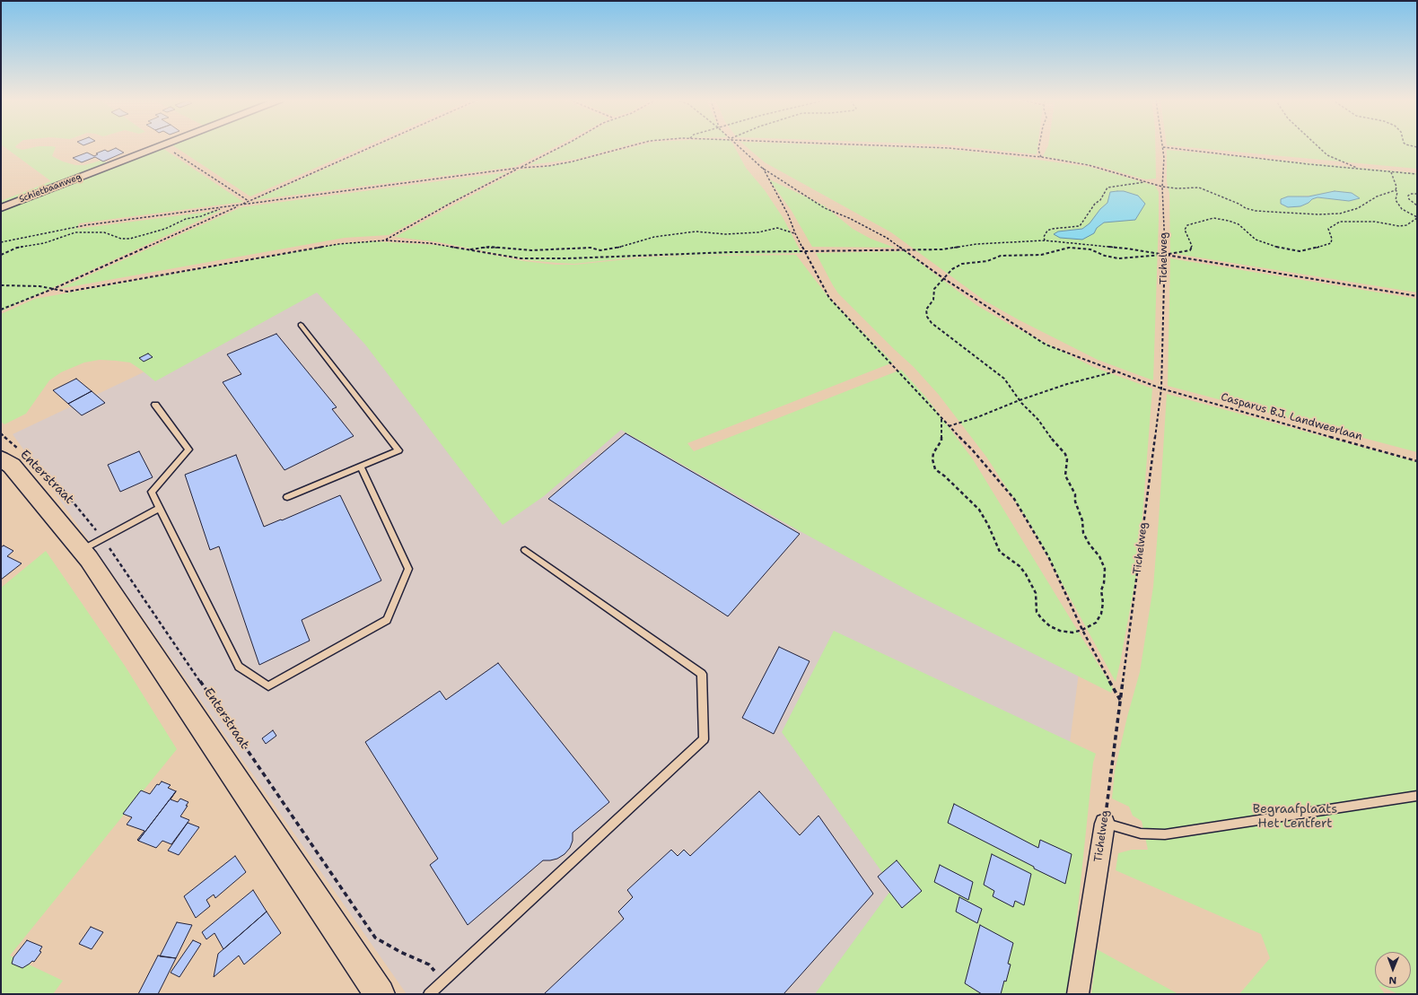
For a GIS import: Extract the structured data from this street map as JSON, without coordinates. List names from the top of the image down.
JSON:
{
  "streets": {
    "main road": ["Enterstraat"],
    "street": ["Schietbaanweg", "Tichelweg"],
    "path": ["Casparus B.J. Landweerlaan"]
  },
  "crossings": [
    ["Tichelweg", "Casparus B.J. Landweerlaan"]
  ],
  "parks": ["Begraafplaats Het Lentfert"],
  "north": "bottom"
}
